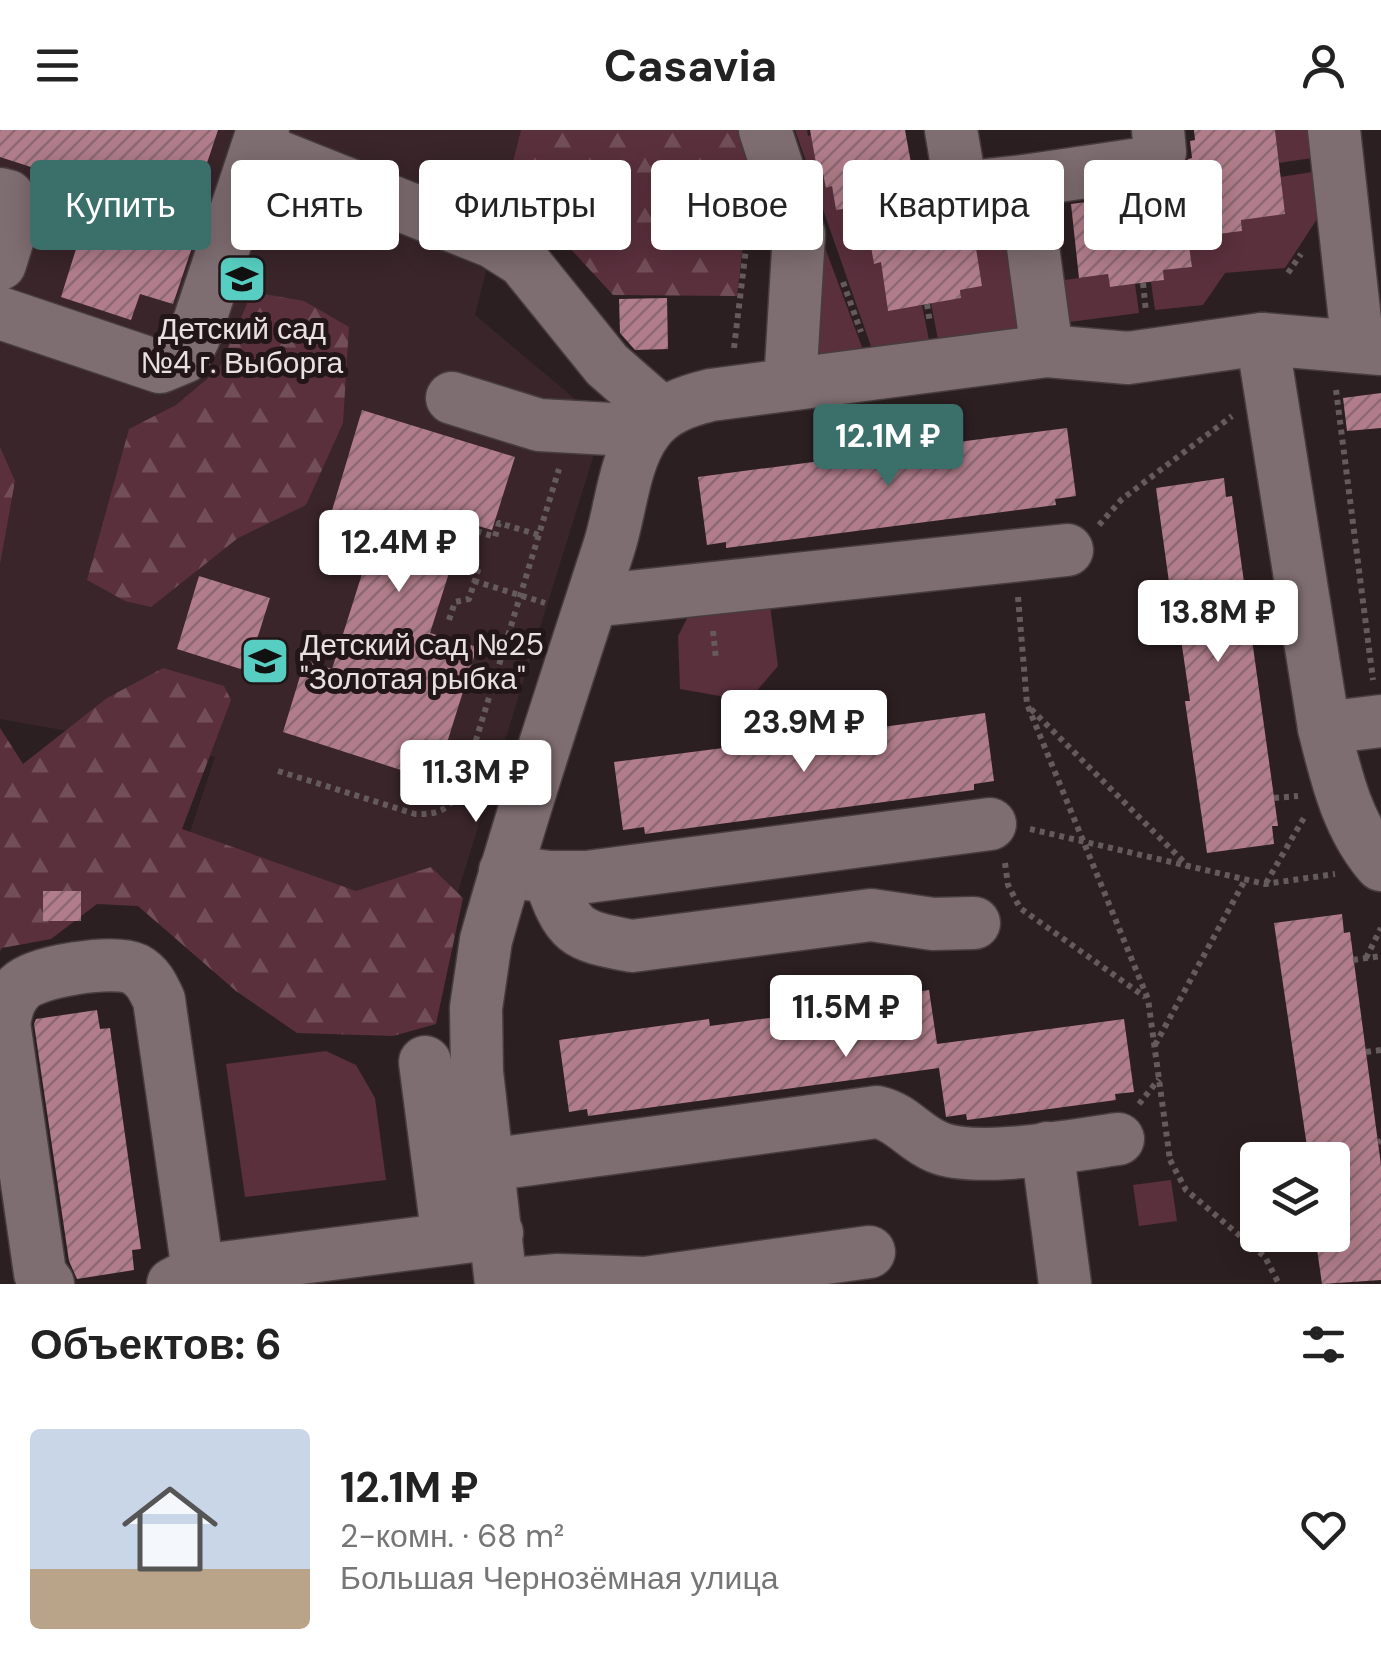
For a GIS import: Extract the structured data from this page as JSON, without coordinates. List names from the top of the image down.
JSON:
{
  "places": {
    "school or university": ["Детский сад №4 г. Выборга", "Детский сад №25 \"Золотая рыбка\""]
  },
  "page": {
    "header": "Casavia",
    "chip": [
      "Купить",
      "Снять",
      "Фильтры",
      "Новое",
      "Квартира",
      "Дом"
    ],
    "price": [
      "12.1M ₽",
      "12.4M ₽",
      "13.8M ₽",
      "23.9M ₽",
      "11.3M ₽",
      "11.5M ₽"
    ],
    "heading": "Объектов: 6",
    "list": [
      {
        "name": "12.1M ₽",
        "note": "2-комн. · 68 m² · Большая Чернозёмная улица"
      }
    ]
  }
}
